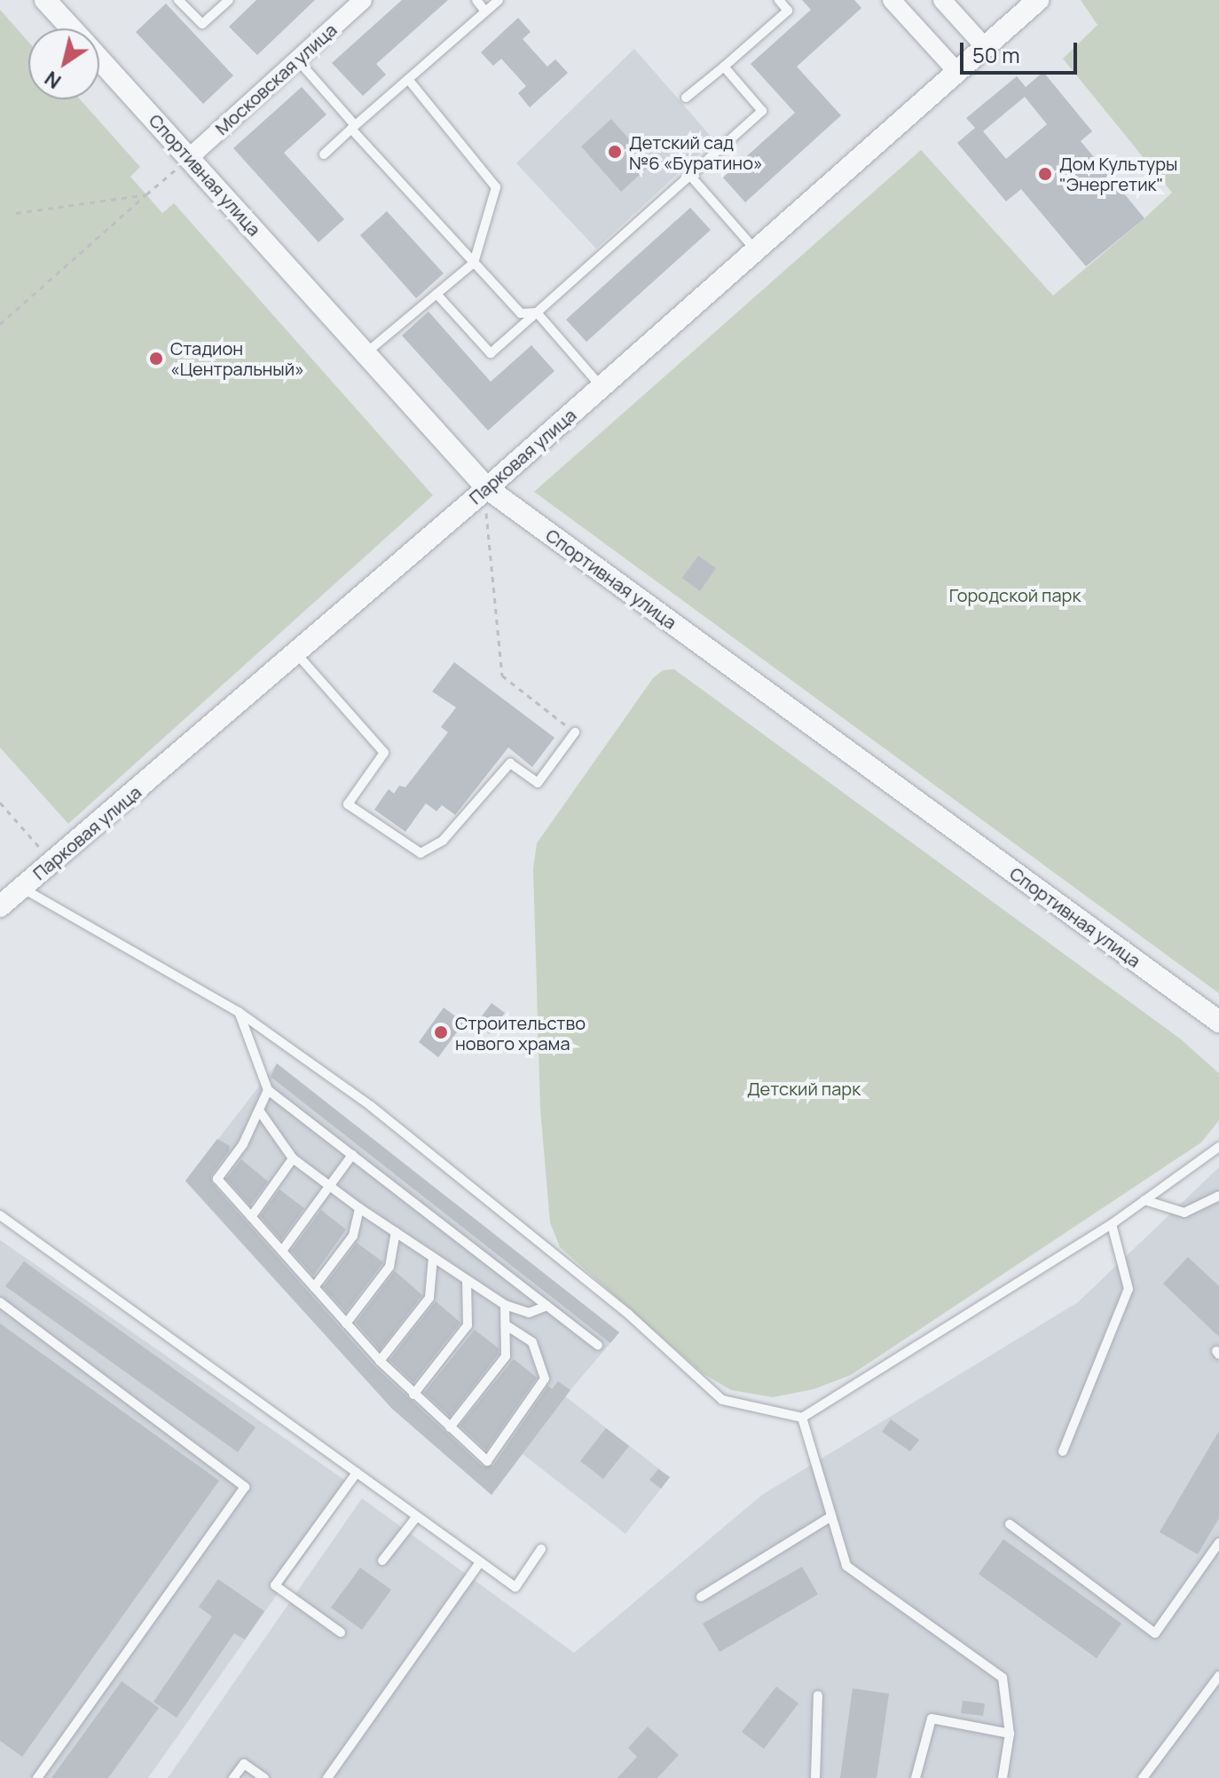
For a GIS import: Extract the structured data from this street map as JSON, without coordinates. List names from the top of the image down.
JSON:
{
  "streets": {
    "street": ["Московская улица", "Спортивная улица", "Парковая улица"]
  },
  "crossings": [
    ["Московская улица", "Спортивная улица"],
    ["Спортивная улица", "Парковая улица"]
  ],
  "parks": ["Городской парк", "Детский парк"],
  "places": [
    "Детский сад №6 «Буратино»",
    "Дом Культуры \"Энергетик\"",
    "Стадион «Центральный»",
    "Строительство нового храма"
  ],
  "scale_bar": "50 m",
  "north": "bottom left"
}
